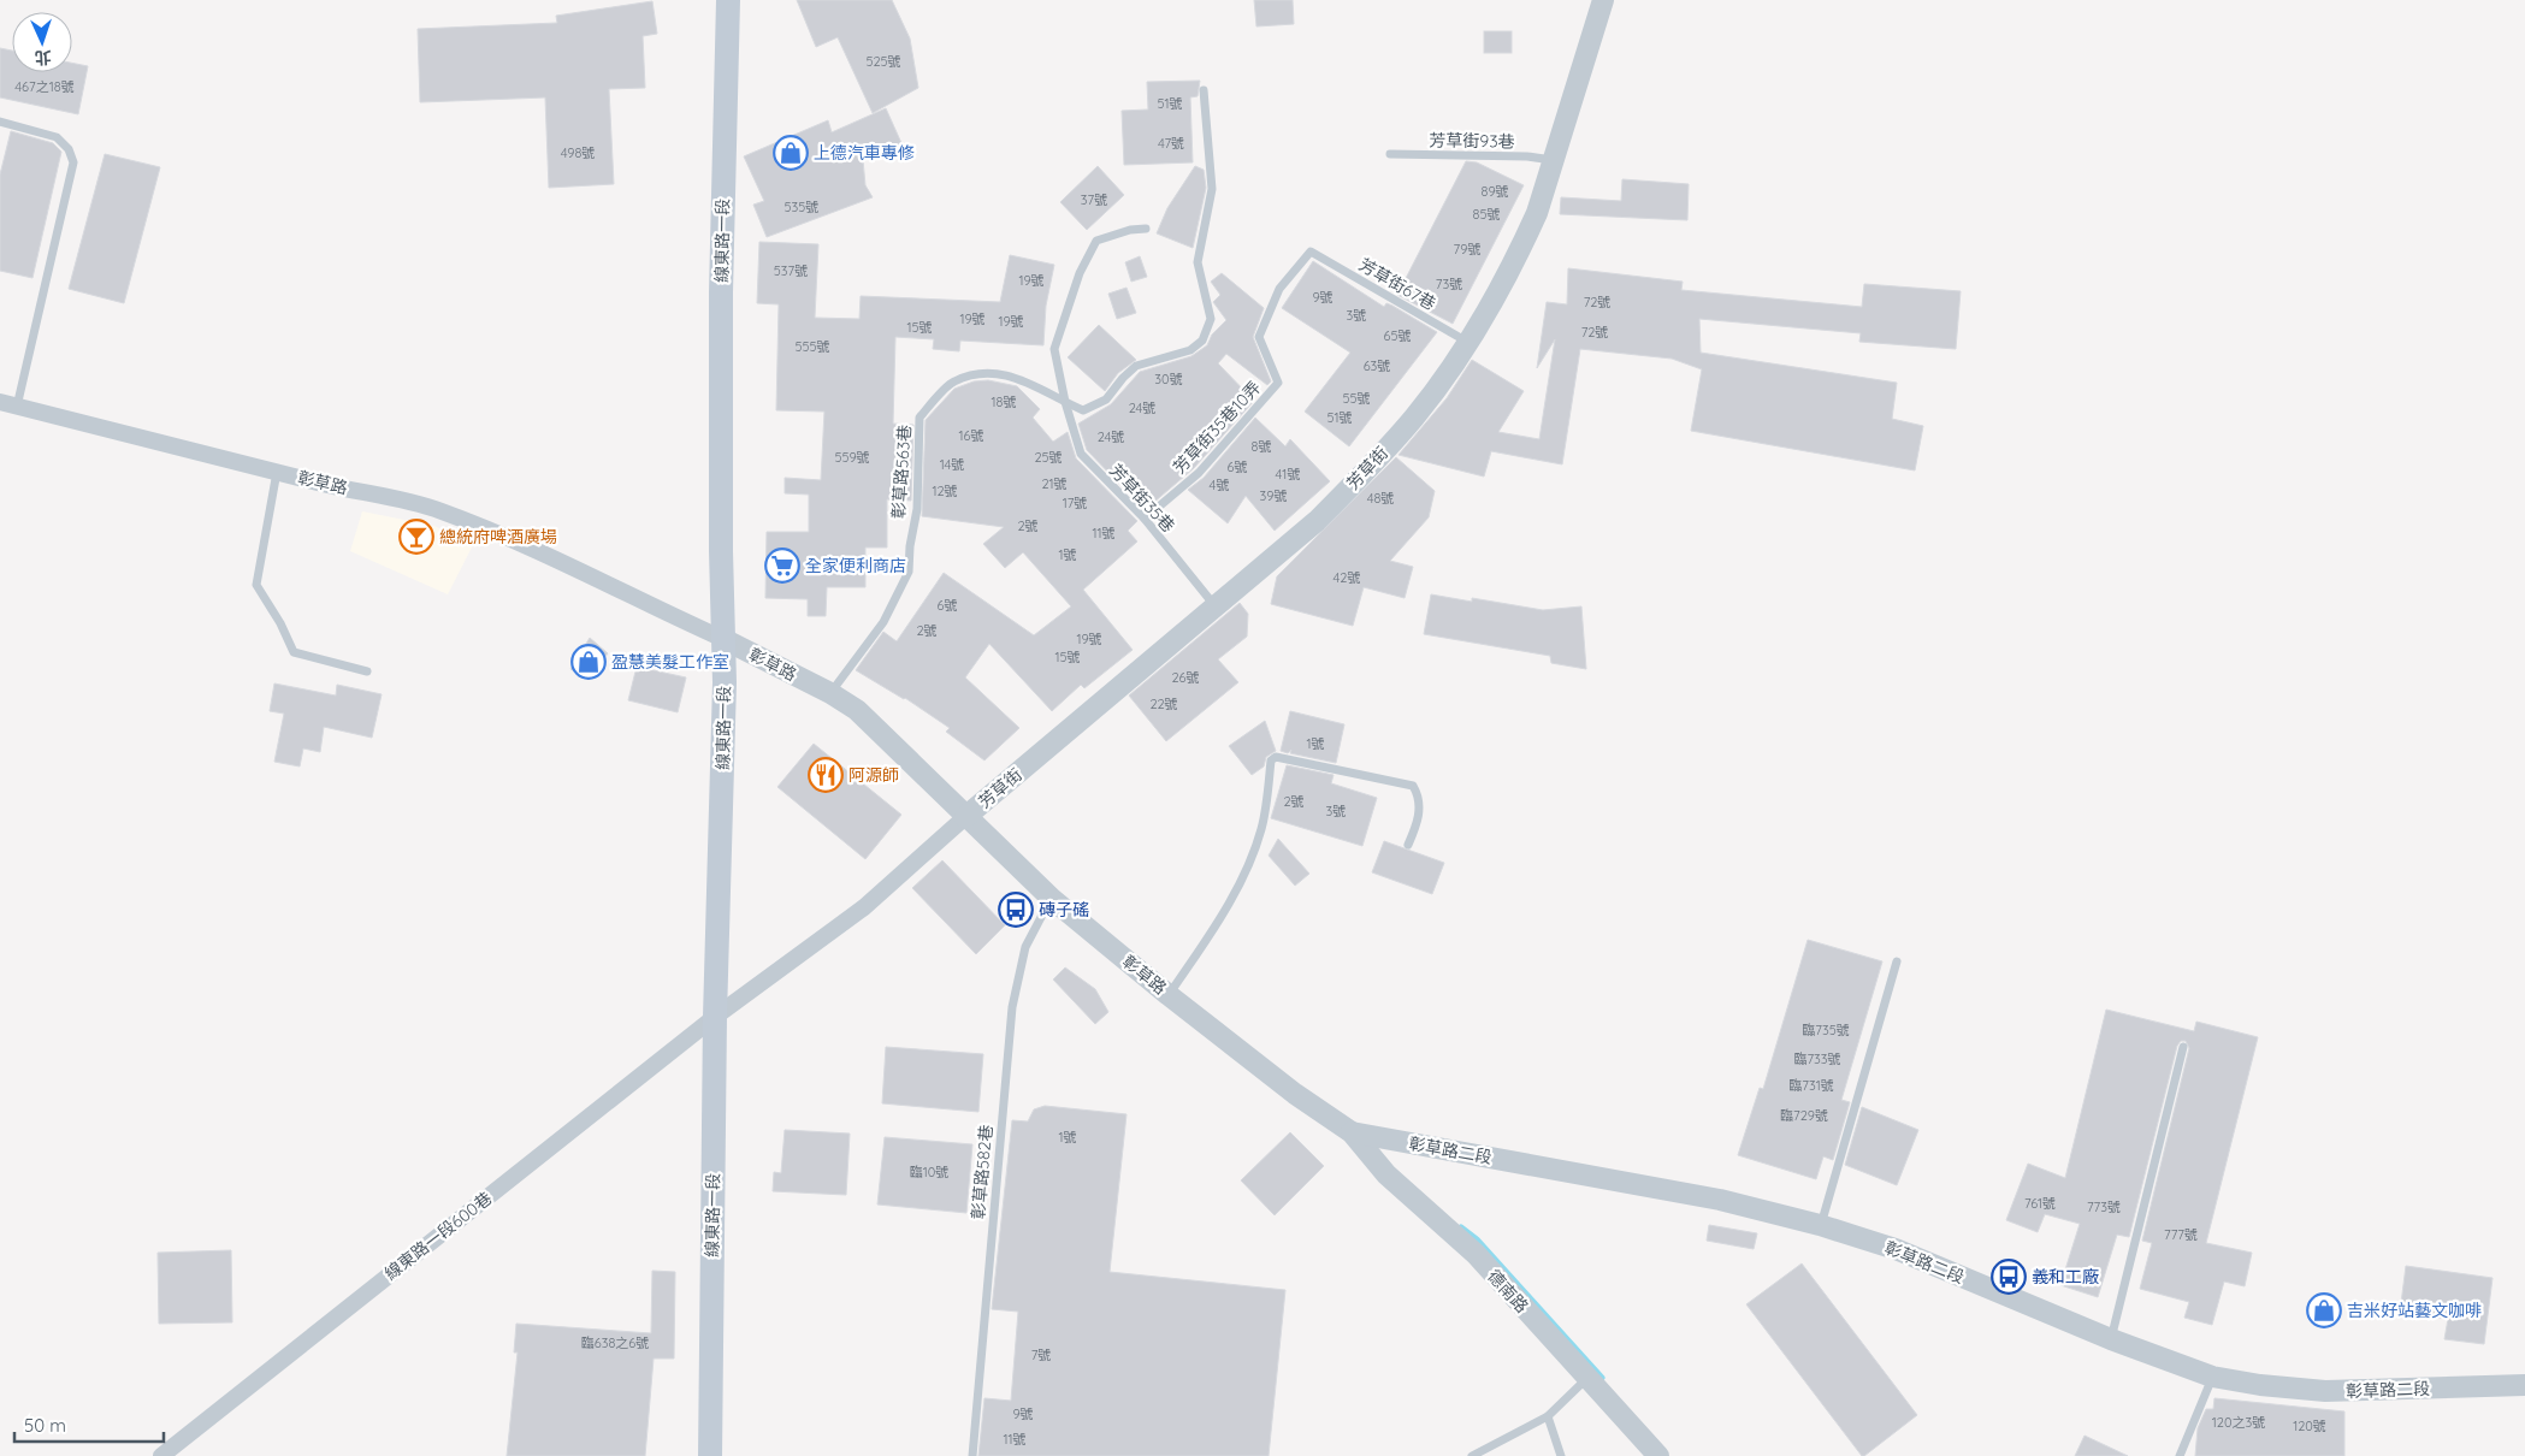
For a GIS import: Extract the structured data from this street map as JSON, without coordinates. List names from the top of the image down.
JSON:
{
  "streets": {
    "main road": ["線東路一段"],
    "street": [
      "芳草街",
      "彰草路",
      "彰草路二段",
      "線東路一段600巷",
      "德南路"
    ],
    "lane": [
      "芳草街93巷",
      "芳草街67巷",
      "芳草街35巷10弄",
      "彰草路563巷",
      "芳草街35巷",
      "彰草路582巷"
    ]
  },
  "crossings": [
    ["芳草街93巷", "芳草街"],
    ["線東路一段", "彰草路"],
    ["線東路一段", "線東路一段600巷"],
    ["芳草街67巷", "芳草街35巷10弄"],
    ["芳草街67巷", "芳草街"],
    ["芳草街35巷10弄", "芳草街35巷"],
    ["芳草街", "彰草路"],
    ["芳草街", "芳草街35巷"],
    ["芳草街", "線東路一段600巷"],
    ["彰草路563巷", "彰草路"],
    ["彰草路563巷", "芳草街35巷"],
    ["彰草路", "彰草路二段"],
    ["彰草路", "彰草路582巷"],
    ["彰草路", "線東路一段600巷"],
    ["彰草路", "德南路"],
    ["彰草路二段", "德南路"]
  ],
  "places": {
    "shop": ["上德汽車專修", "盈慧美髮工作室", "吉米好站藝文咖啡"],
    "bar": ["總統府啤酒廣場"],
    "supermarket": ["全家便利商店"],
    "restaurant": ["阿源師"],
    "bus stop": ["磚子磘", "義和工廠"]
  },
  "house_numbers": [
    "525號",
    "467之18號",
    "51號",
    "47號",
    "498號",
    "89號",
    "37號",
    "535號",
    "85號",
    "79號",
    "537號",
    "19號",
    "73號",
    "9號",
    "72號",
    "3號",
    "19號",
    "19號",
    "15號",
    "72號",
    "65號",
    "555號",
    "63號",
    "30號",
    "55號",
    "18號",
    "24號",
    "51號",
    "16號",
    "24號",
    "8號",
    "559號",
    "25號",
    "14號",
    "6號",
    "41號",
    "21號",
    "4號",
    "12號",
    "39號",
    "48號",
    "17號",
    "2號",
    "11號",
    "1號",
    "42號",
    "6號",
    "2號",
    "19號",
    "15號",
    "26號",
    "22號",
    "1號",
    "2號",
    "3號",
    "臨735號",
    "臨733號",
    "臨731號",
    "臨729號",
    "1號",
    "臨10號",
    "761號",
    "773號",
    "777號",
    "臨638之6號",
    "7號",
    "9號",
    "120之3號",
    "120號",
    "11號"
  ],
  "scale_bar": "50 m",
  "north": "bottom"
}
